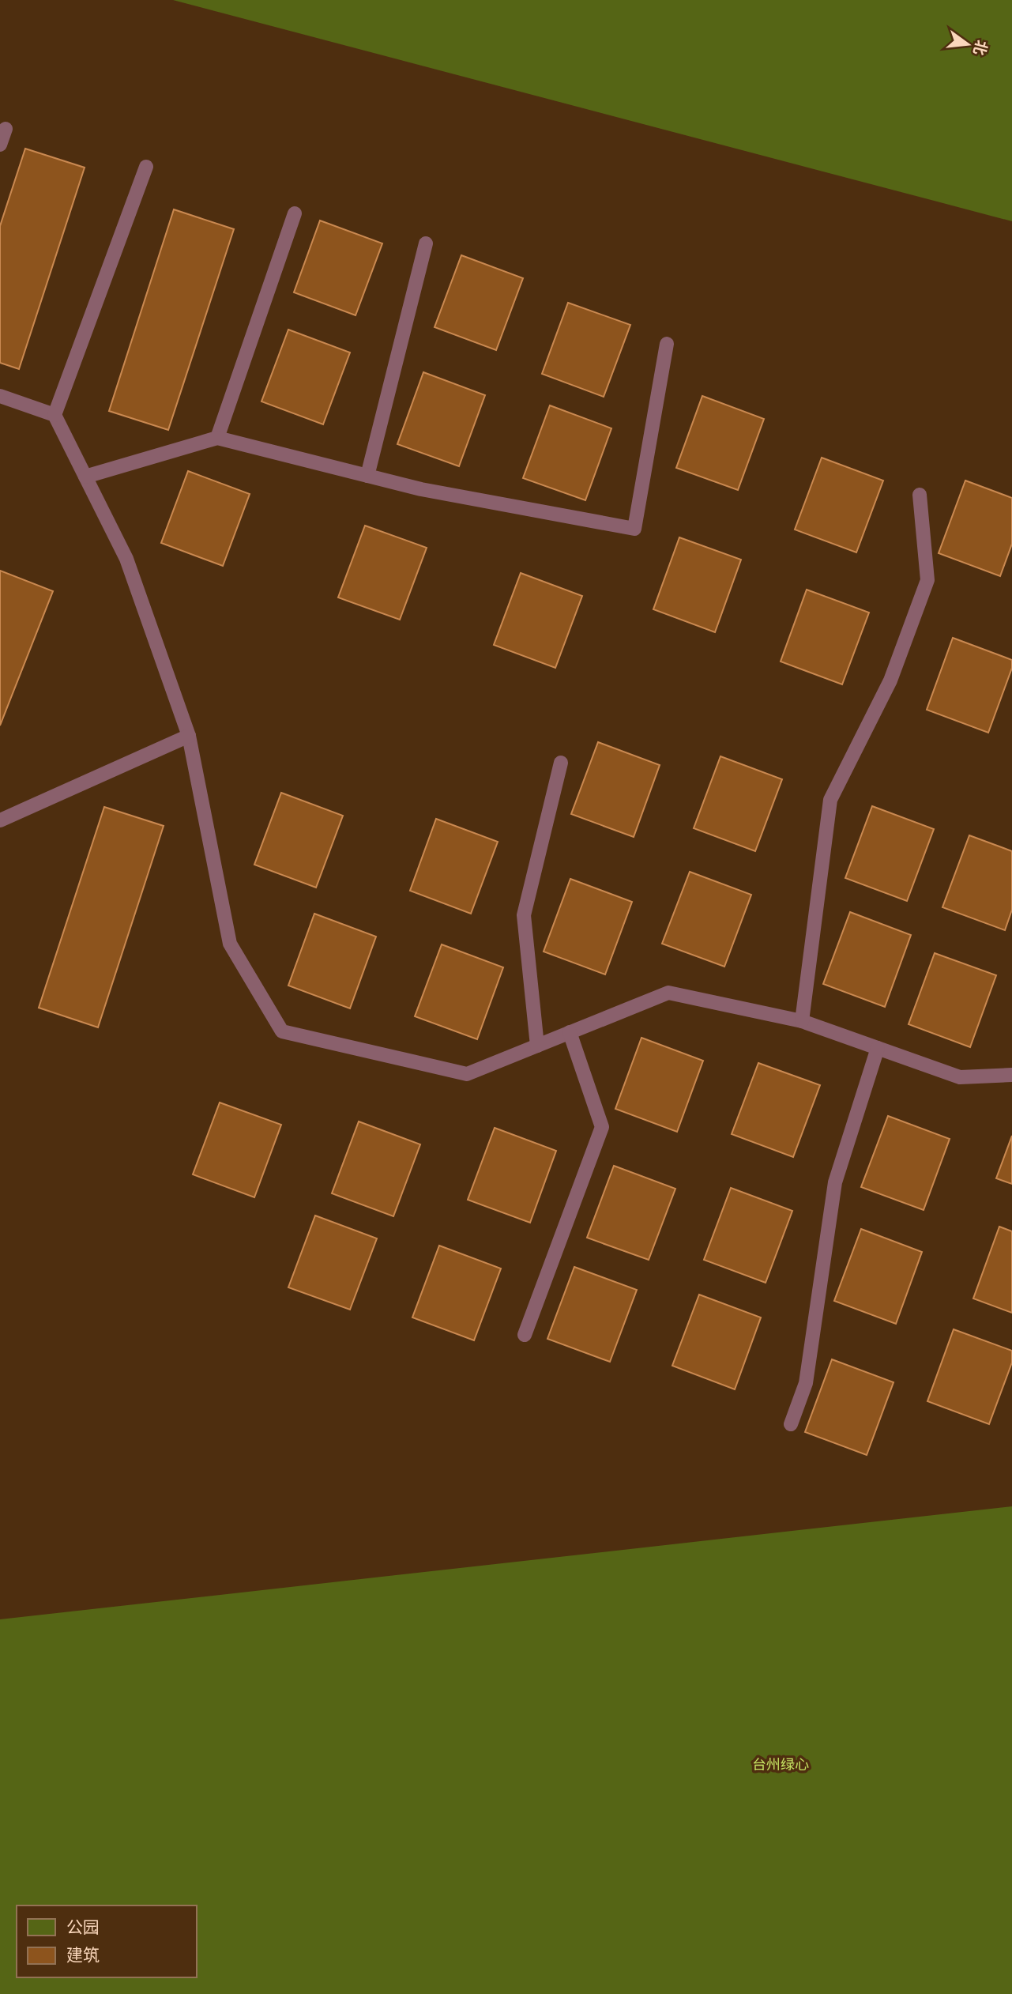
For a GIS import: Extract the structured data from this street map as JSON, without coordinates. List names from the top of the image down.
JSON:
{
  "parks": ["台州绿心"],
  "legend": ["公园", "建筑"],
  "north": "right"
}
